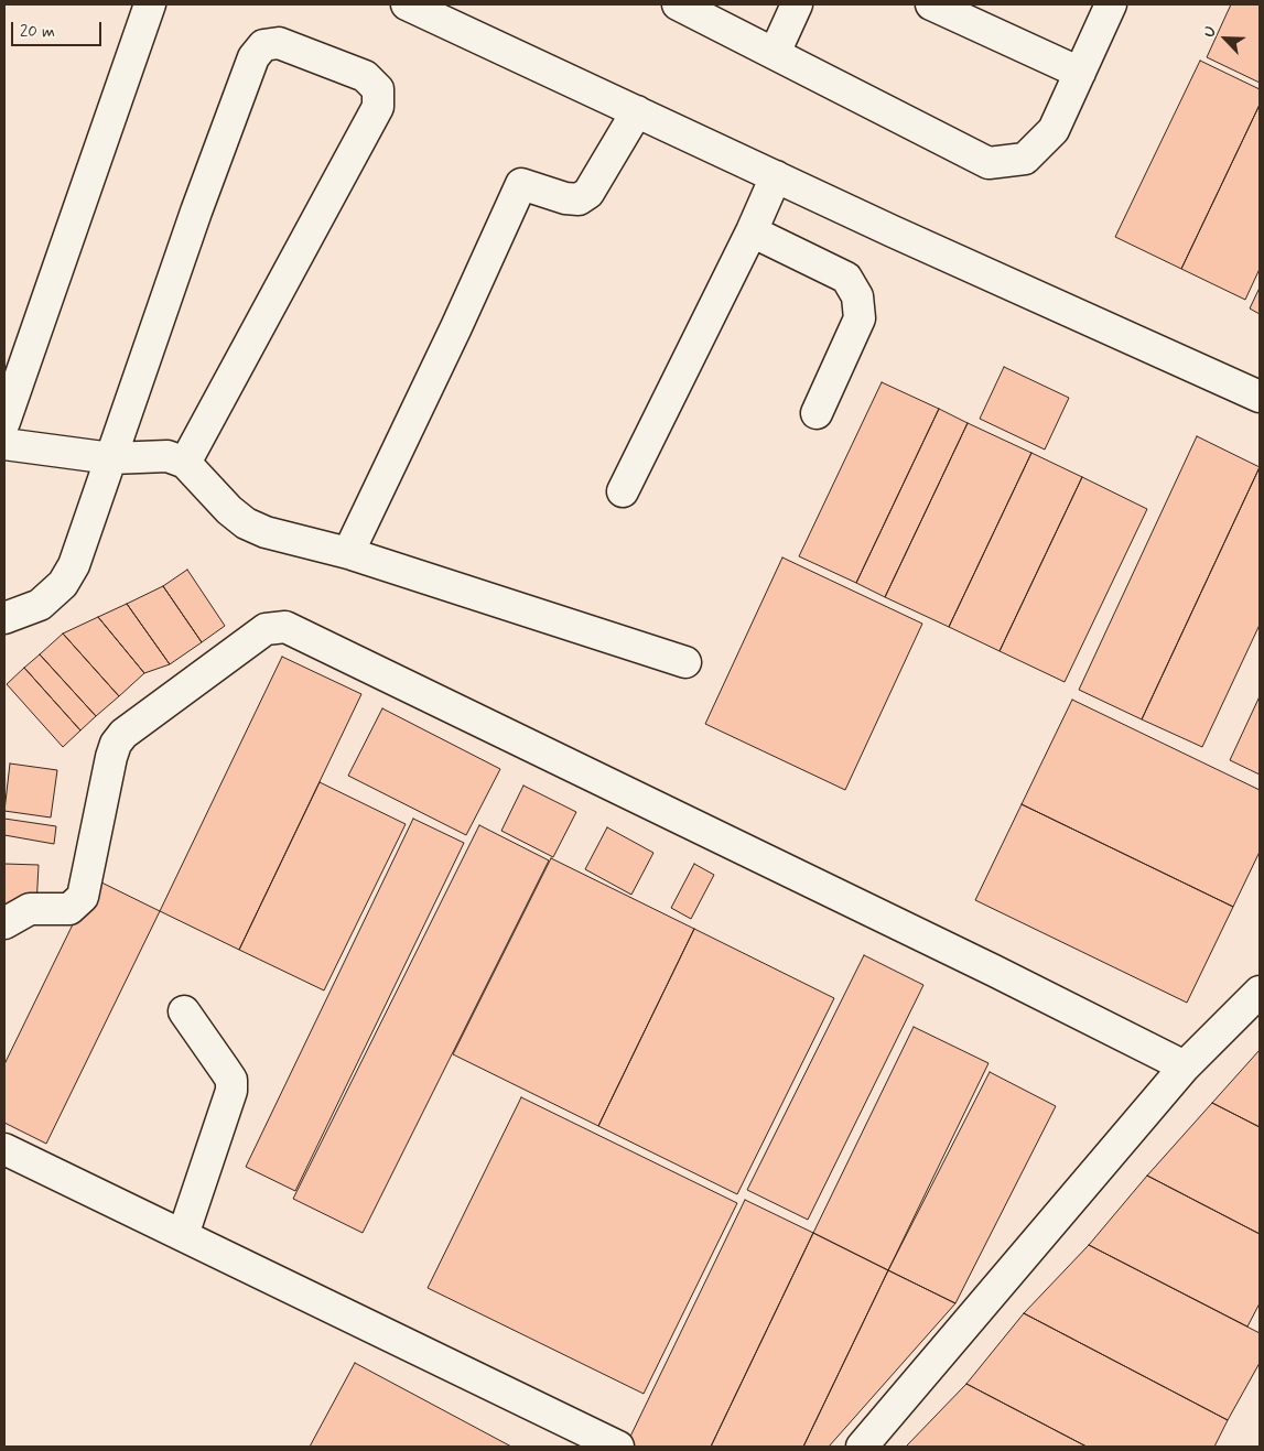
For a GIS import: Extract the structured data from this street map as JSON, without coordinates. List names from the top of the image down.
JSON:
{
  "scale_bar": "20 m",
  "north": "top left"
}
